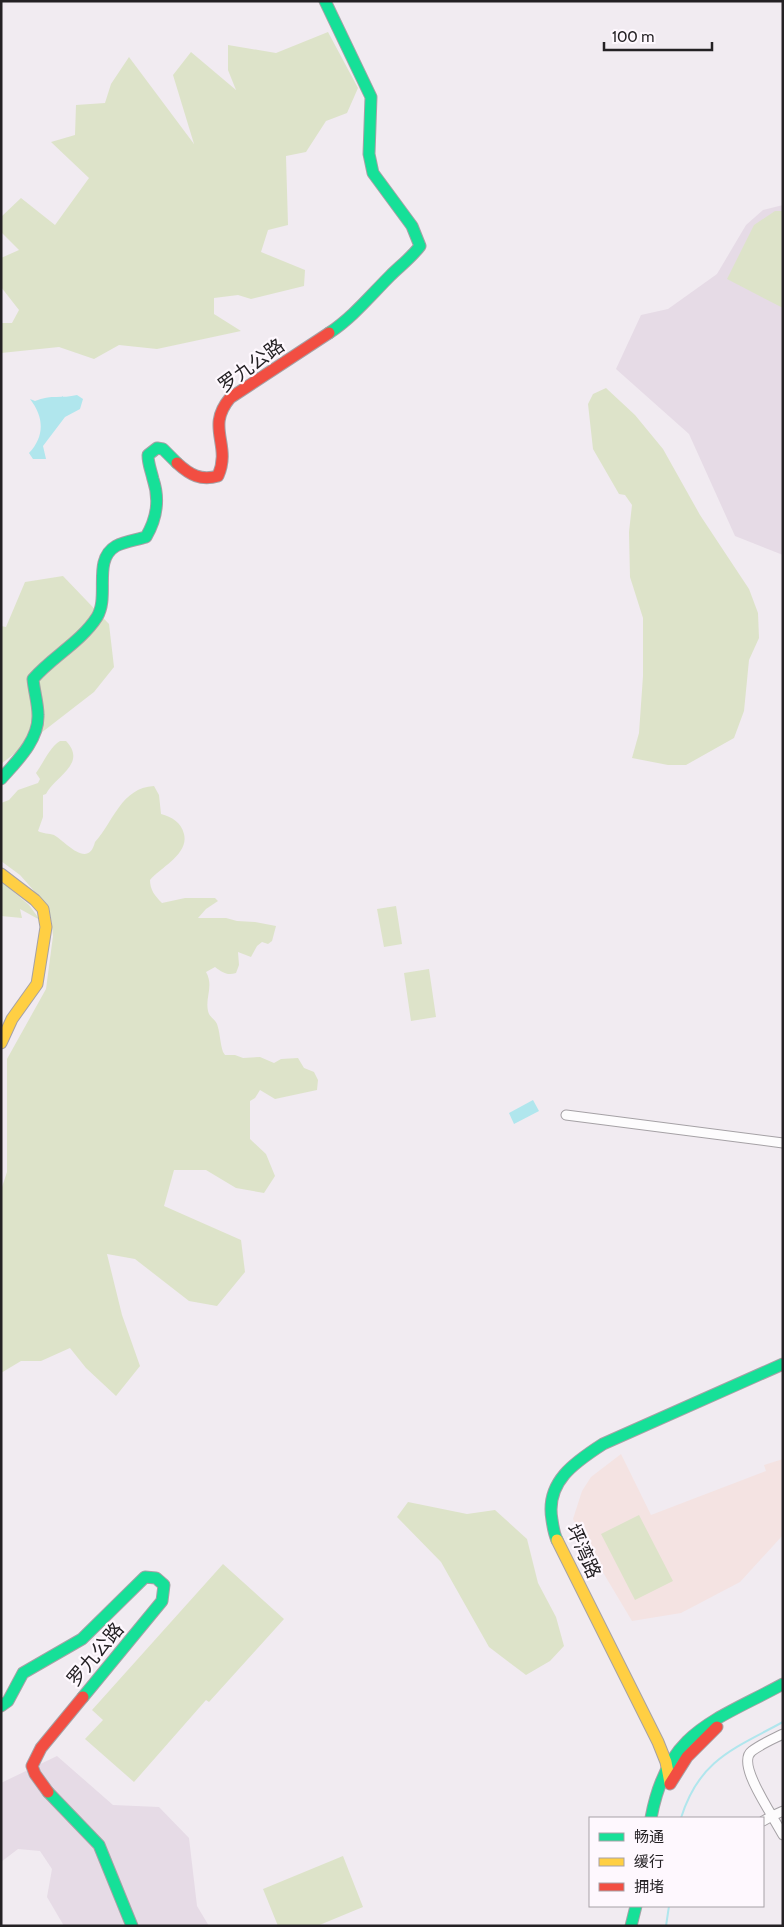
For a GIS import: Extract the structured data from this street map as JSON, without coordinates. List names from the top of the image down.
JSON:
{
  "streets": {
    "street": ["罗九公路", "坪湾路"]
  },
  "legend": ["畅通", "缓行", "拥堵"],
  "scale_bar": "100 m"
}
